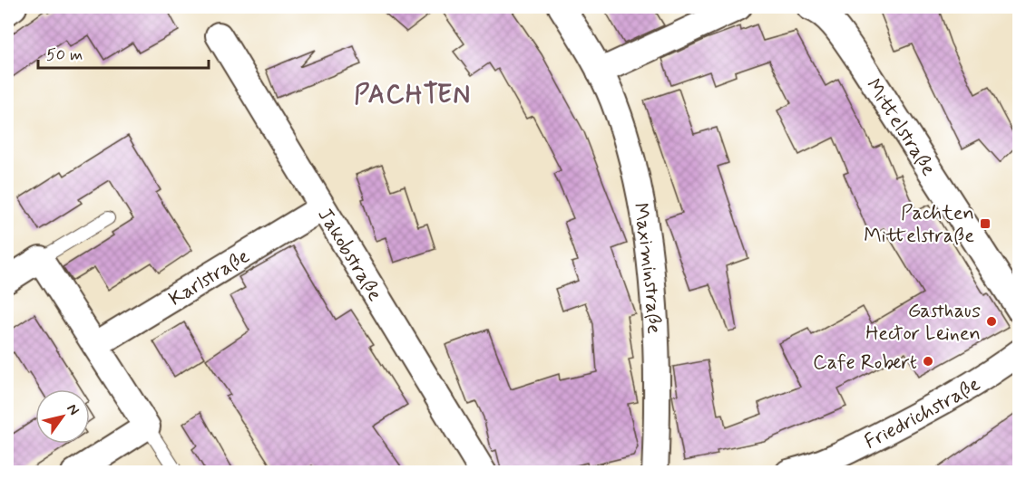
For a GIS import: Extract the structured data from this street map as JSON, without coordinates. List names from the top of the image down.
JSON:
{
  "streets": {
    "street": [
      "Mittelstraße",
      "Jakobstraße",
      "Maximinstraße",
      "Karlstraße",
      "Friedrichstraße"
    ]
  },
  "crossings": [
    ["Jakobstraße", "Karlstraße"]
  ],
  "districts": ["PACHTEN"],
  "places": {
    "transit": ["Pachten Mittelstraße"],
    "other": ["Gasthaus Hector Leinen", "Cafe Robert"]
  },
  "scale_bar": "50 m",
  "north": "top right"
}
